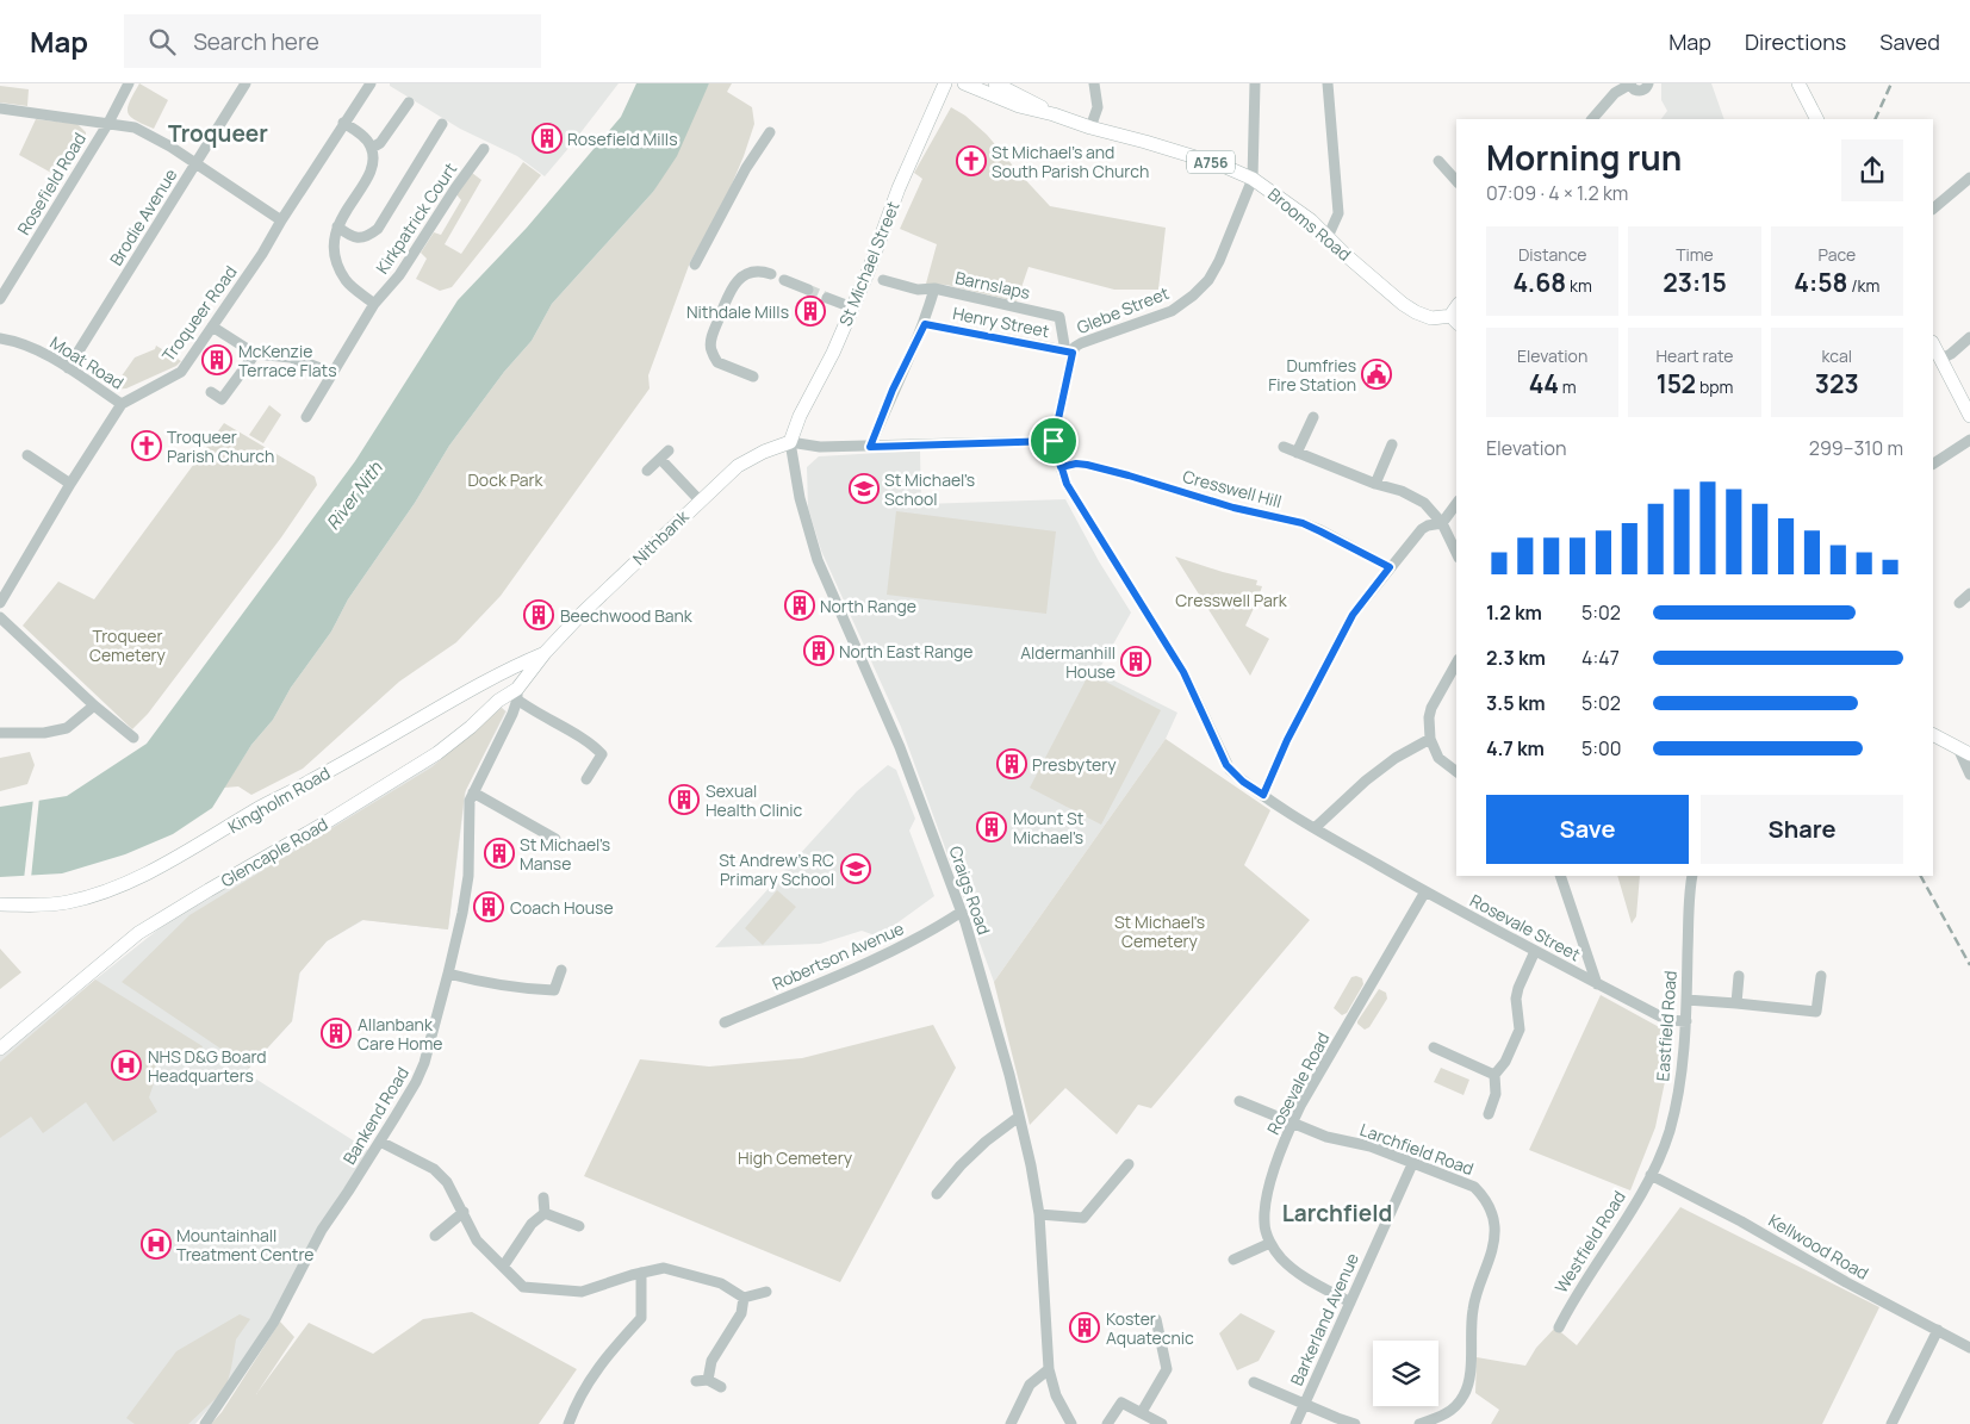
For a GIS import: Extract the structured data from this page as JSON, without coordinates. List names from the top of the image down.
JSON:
{
  "streets": {
    "main road": [
      "A756",
      "Brooms Road",
      "St Michael Street",
      "Nithbank",
      "Kingholm Road",
      "Glencaple Road"
    ],
    "street": [
      "Rosefield Road",
      "Brodie Avenue",
      "Kirkpatrick Court",
      "Barnslaps",
      "Glebe Street",
      "Troqueer Road",
      "Henry Street",
      "Moat Road",
      "Cresswell Hill",
      "Craigs Road",
      "Rosevale Street",
      "Robertson Avenue",
      "Eastfield Road",
      "Rosevale Road",
      "Bankend Road",
      "Larchfield Road",
      "Westfield Road",
      "Kellwood Road",
      "Barkerland Avenue"
    ]
  },
  "crossings": [
    ["Brodie Avenue", "Moat Road"],
    ["Brooms Road", "Glebe Street"],
    ["St Michael Street", "Nithbank"],
    ["St Michael Street", "Craigs Road"],
    ["Barnslaps", "Glebe Street"],
    ["Barnslaps", "Henry Street"],
    ["Glebe Street", "Henry Street"],
    ["Glebe Street", "Rosevale Street"],
    ["Troqueer Road", "Moat Road"],
    ["Cresswell Hill", "Rosevale Street"],
    ["Nithbank", "Kingholm Road"],
    ["Nithbank", "Glencaple Road"],
    ["Nithbank", "Craigs Road"],
    ["Kingholm Road", "Glencaple Road"],
    ["Glencaple Road", "Bankend Road"],
    ["Craigs Road", "Robertson Avenue"],
    ["Rosevale Street", "Eastfield Road"],
    ["Rosevale Street", "Rosevale Road"],
    ["Eastfield Road", "Westfield Road"],
    ["Eastfield Road", "Kellwood Road"],
    ["Rosevale Road", "Larchfield Road"],
    ["Rosevale Road", "Barkerland Avenue"],
    ["Larchfield Road", "Barkerland Avenue"],
    ["Westfield Road", "Kellwood Road"]
  ],
  "districts": ["Troqueer", "Larchfield"],
  "water": ["River Nith"],
  "parks": [
    "Dock Park",
    "Cresswell Park",
    "Troqueer Cemetery",
    "St Michael's Cemetery",
    "High Cemetery"
  ],
  "places": {
    "building": [
      "Rosefield Mills",
      "Nithdale Mills",
      "McKenzie Terrace Flats",
      "North Range",
      "Beechwood Bank",
      "North East Range",
      "Aldermanhill House",
      "Presbytery",
      "Sexual Health Clinic",
      "Mount St Michael's",
      "St Michael's Manse",
      "Coach House",
      "Allanbank Care Home",
      "Koster Aquatecnic"
    ],
    "church": ["St Michael’s and South Parish Church", "Troqueer Parish Church"],
    "public building": ["Dumfries Fire Station"],
    "school or university": ["St Michael's School", "St Andrew's RC Primary School"],
    "hospital": ["NHS D&G Board Headquarters", "Mountainhall Treatment Centre"]
  },
  "page": {
    "header": "Map",
    "search": "Search here",
    "nav": ["Map", "Directions", "Saved"],
    "heading": ["Morning run", "07:09 · 4 × 1.2 km"],
    "stats": [
      ["Distance", "4.68 km"],
      ["Time", "23:15"],
      ["Pace", "4:58 /km"],
      ["Elevation", "44 m"],
      ["Heart rate", "152 bpm"],
      ["kcal", "323"]
    ],
    "chart": ["Elevation", "299–310 m"],
    "list": [
      {
        "name": "1.2 km",
        "note": "5:02"
      },
      {
        "name": "2.3 km",
        "note": "4:47"
      },
      {
        "name": "3.5 km",
        "note": "5:02"
      },
      {
        "name": "4.7 km",
        "note": "5:00"
      }
    ],
    "buttons": ["Save", "Share"]
  }
}
